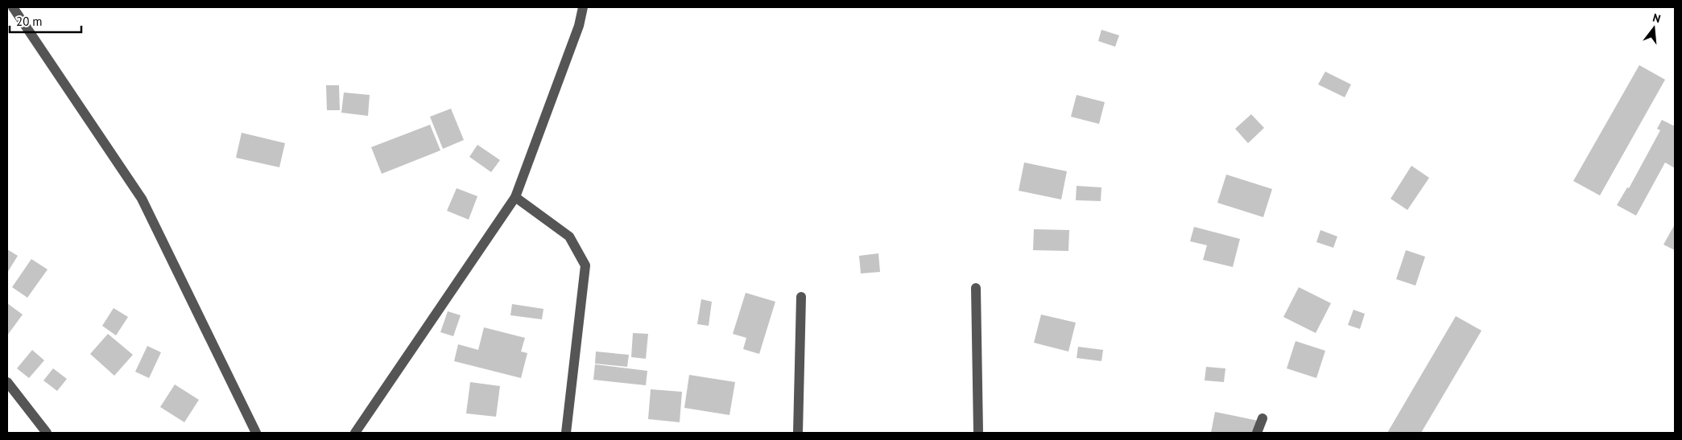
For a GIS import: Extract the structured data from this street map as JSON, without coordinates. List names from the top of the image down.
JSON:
{
  "scale_bar": "20 m",
  "north": "top"
}
